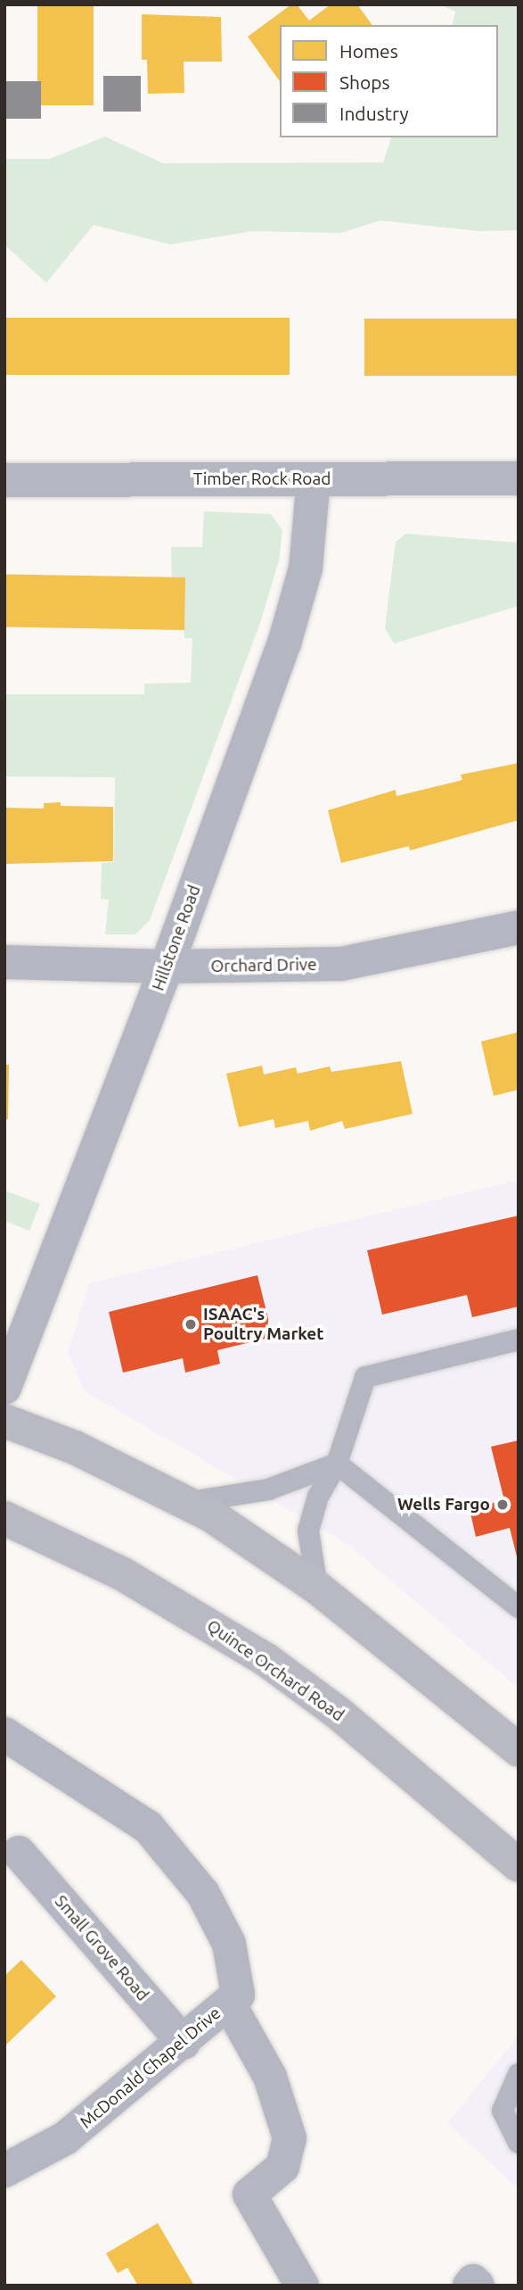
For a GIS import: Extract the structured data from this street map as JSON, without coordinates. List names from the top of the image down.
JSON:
{
  "streets": {
    "main road": ["Quince Orchard Road"],
    "street": [
      "Timber Rock Road",
      "Hillstone Road",
      "Orchard Drive",
      "Small Grove Road",
      "McDonald Chapel Drive"
    ]
  },
  "crossings": [
    ["Timber Rock Road", "Hillstone Road"],
    ["Hillstone Road", "Orchard Drive"],
    ["Small Grove Road", "McDonald Chapel Drive"]
  ],
  "places": ["ISAAC's Poultry Market", "Wells Fargo"],
  "legend": ["Homes", "Shops", "Industry"]
}
